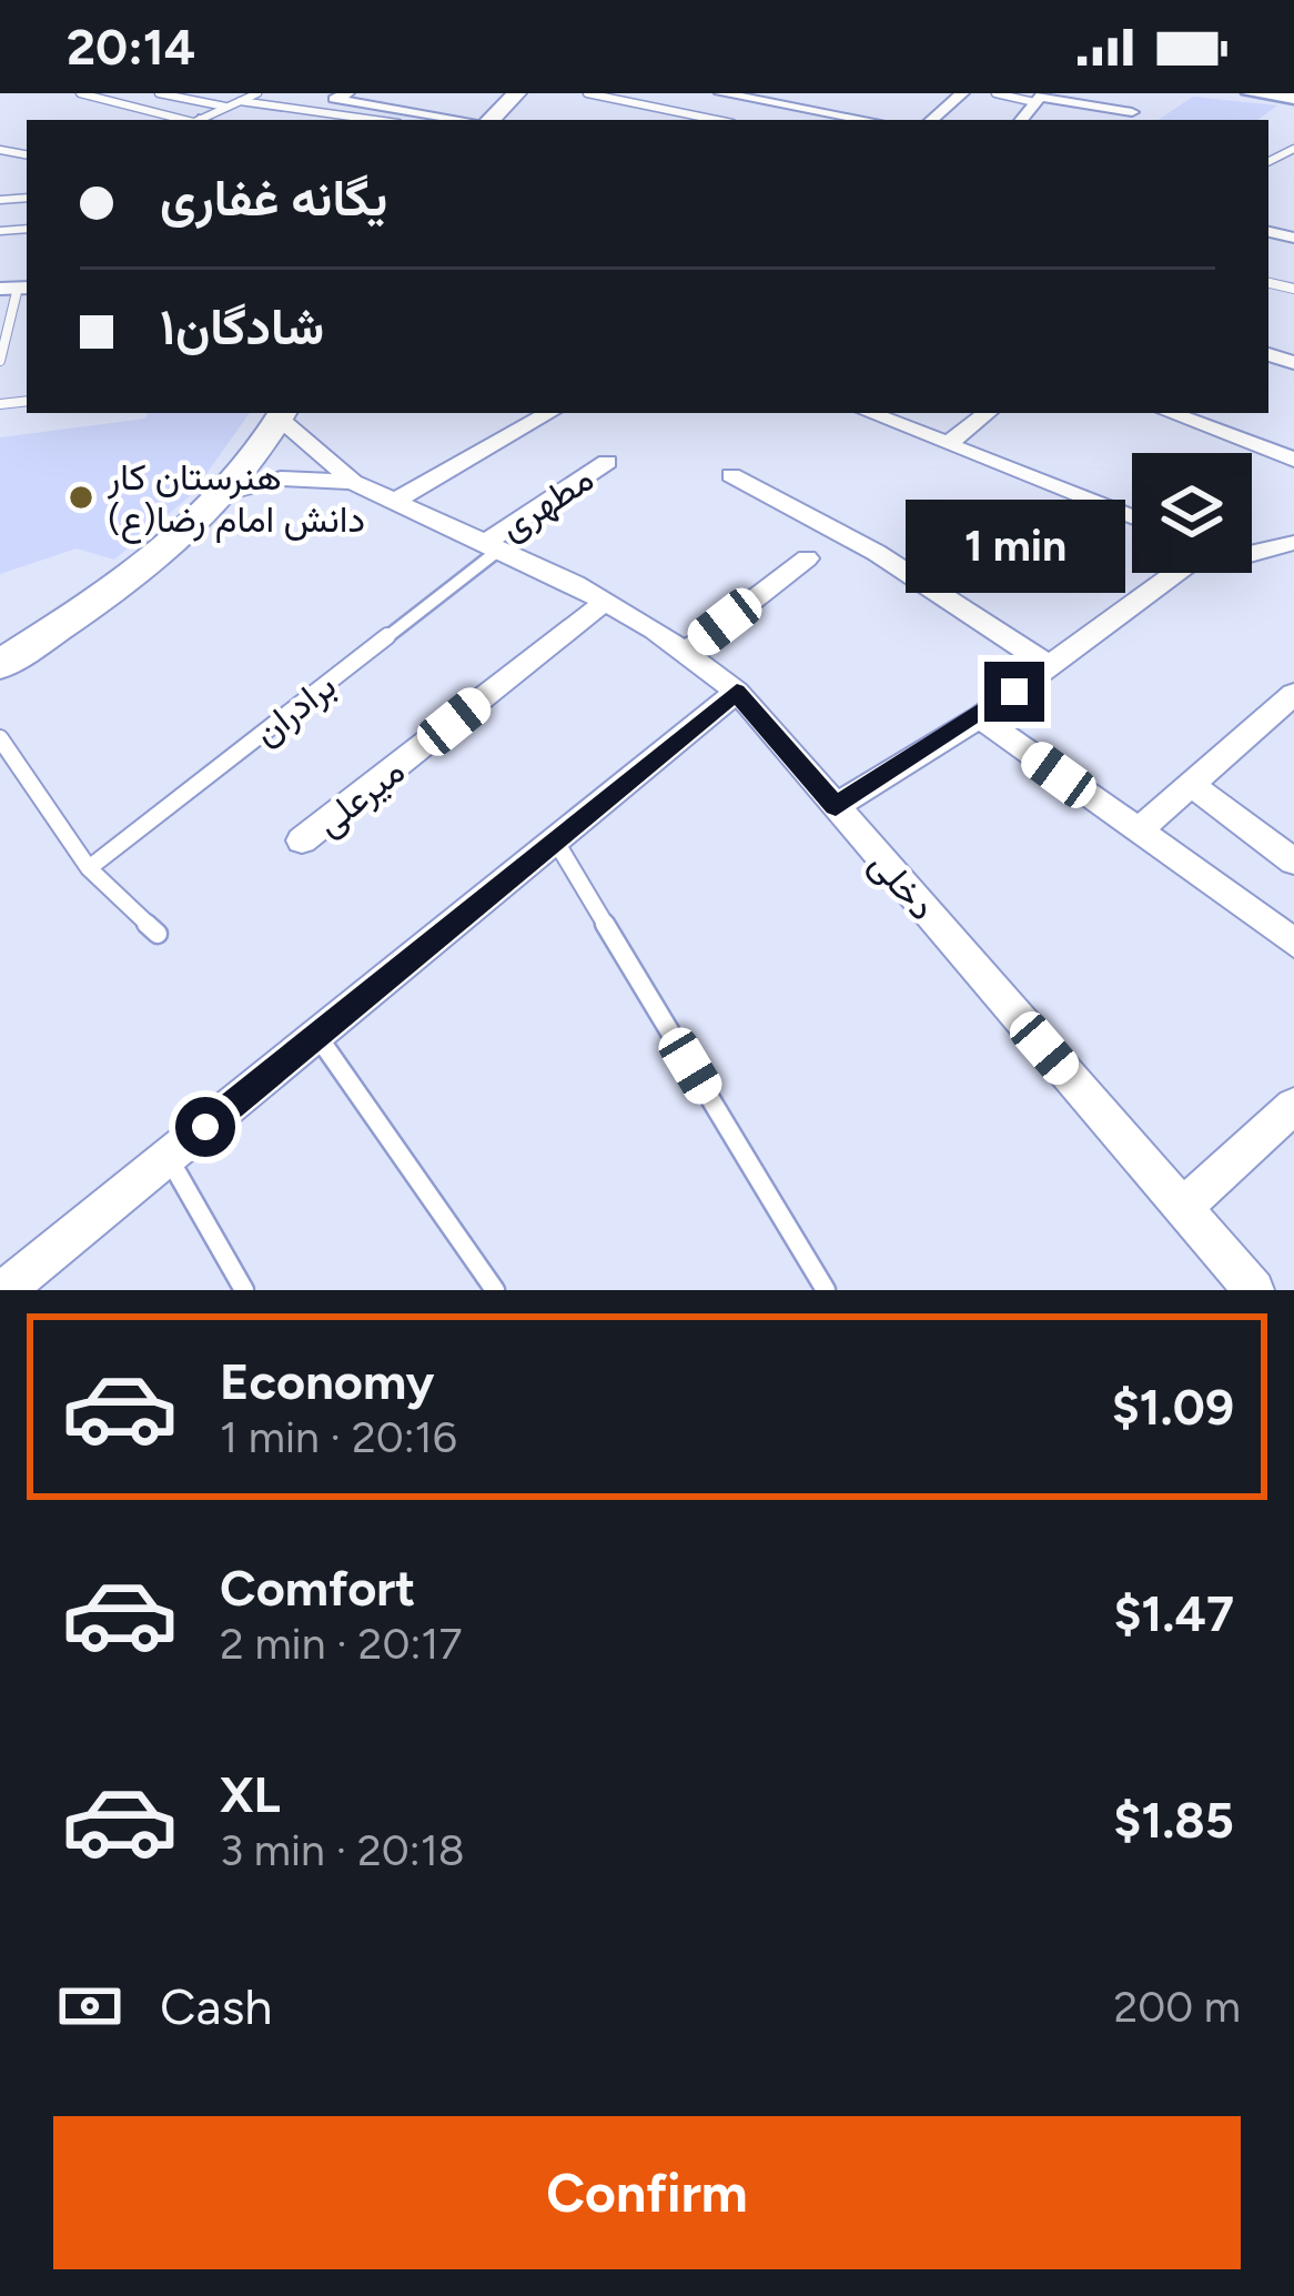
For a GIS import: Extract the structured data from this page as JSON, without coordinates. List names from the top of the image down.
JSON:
{
  "streets": {
    "street": ["مطهری", "میرعلی", "دخلی"],
    "lane": ["برادران"]
  },
  "crossings": [
    ["مطهری", "برادران"],
    ["مطهری", "دخلی"],
    ["برادران", "دخلی"],
    ["میرعلی", "دخلی"]
  ],
  "places": ["هنرستان کار دانش امام رضا(ع)"],
  "page": {
    "status": "20:14",
    "banner": ["یگانه غفاری", "شادگان۱"],
    "bubble": "1 min",
    "list": [
      {
        "name": "Economy",
        "note": "1 min · 20:16",
        "value": "$1.09"
      },
      {
        "name": "Comfort",
        "note": "2 min · 20:17",
        "value": "$1.47"
      },
      {
        "name": "XL",
        "note": "3 min · 20:18",
        "value": "$1.85"
      }
    ],
    "pay": ["Cash", "200 m"],
    "buttons": "Confirm"
  }
}
